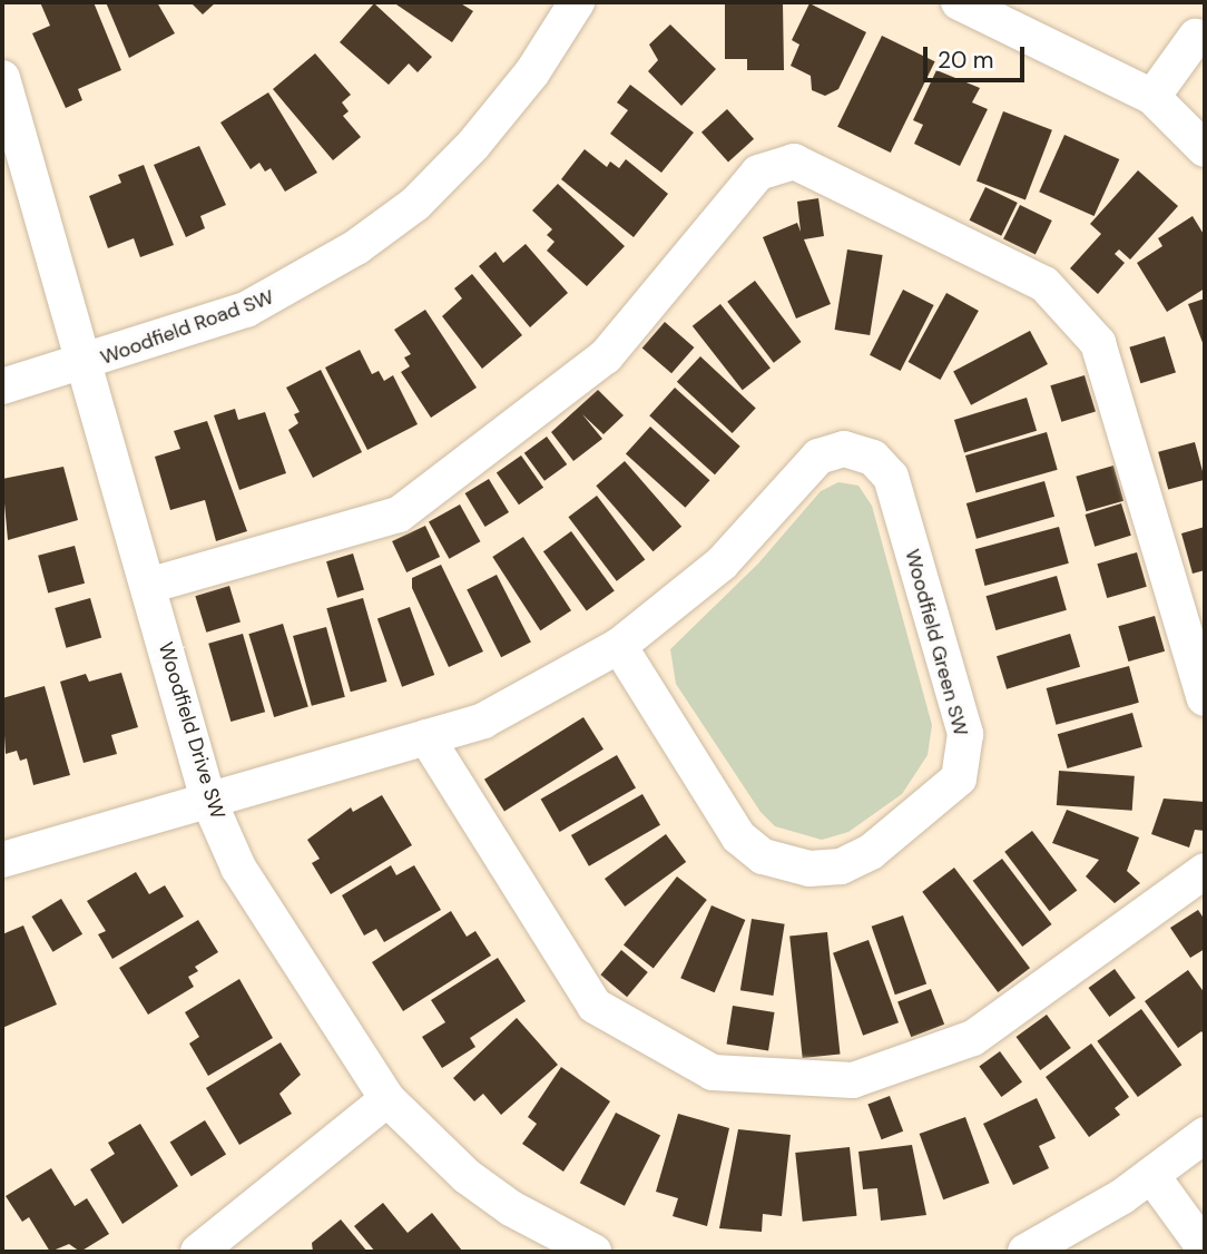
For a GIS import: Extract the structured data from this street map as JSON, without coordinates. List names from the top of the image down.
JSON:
{
  "streets": {
    "street": ["Woodfield Road SW", "Woodfield Green SW", "Woodfield Drive SW"]
  },
  "crossings": [
    ["Woodfield Road SW", "Woodfield Drive SW"],
    ["Woodfield Green SW", "Woodfield Drive SW"]
  ],
  "scale_bar": "20 m"
}
